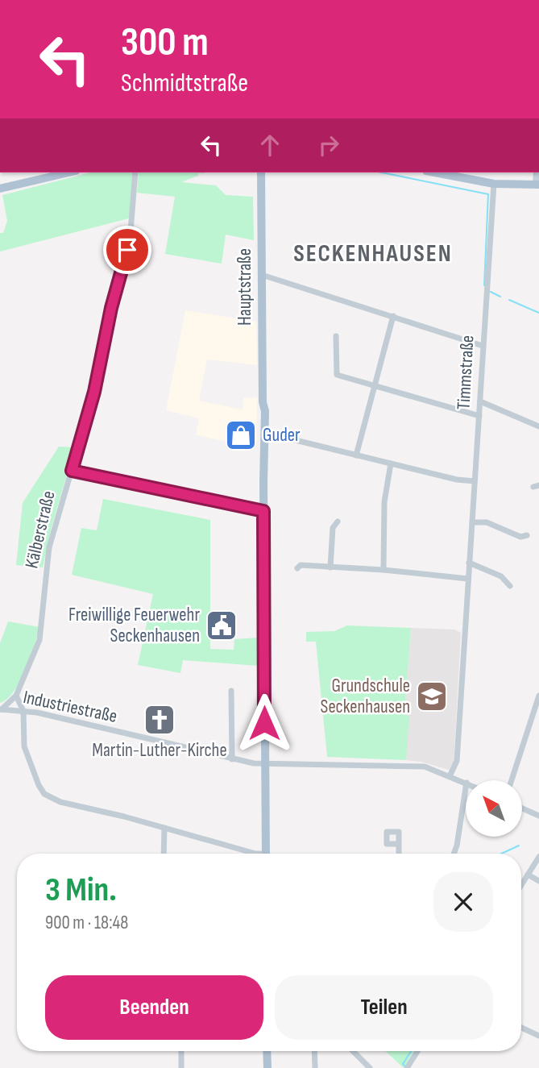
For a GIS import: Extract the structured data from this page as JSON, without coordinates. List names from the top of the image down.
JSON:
{
  "streets": {
    "main road": ["Hauptstraße"],
    "street": ["Timmstraße", "Kälberstraße", "Industriestraße"]
  },
  "crossings": [
    ["Hauptstraße", "Industriestraße"],
    ["Timmstraße", "Industriestraße"],
    ["Kälberstraße", "Industriestraße"]
  ],
  "districts": ["SECKENHAUSEN"],
  "places": {
    "shop": ["Guder"],
    "public building": ["Freiwillige Feuerwehr Seckenhausen"],
    "school or university": ["Grundschule Seckenhausen"],
    "church": ["Martin-Luther-Kirche"]
  },
  "north": "top left",
  "page": {
    "turn": ["300 m", "Schmidtstraße"],
    "heading": ["3 Min.", "900 m · 18:48"],
    "buttons": ["Beenden", "Teilen"]
  }
}
